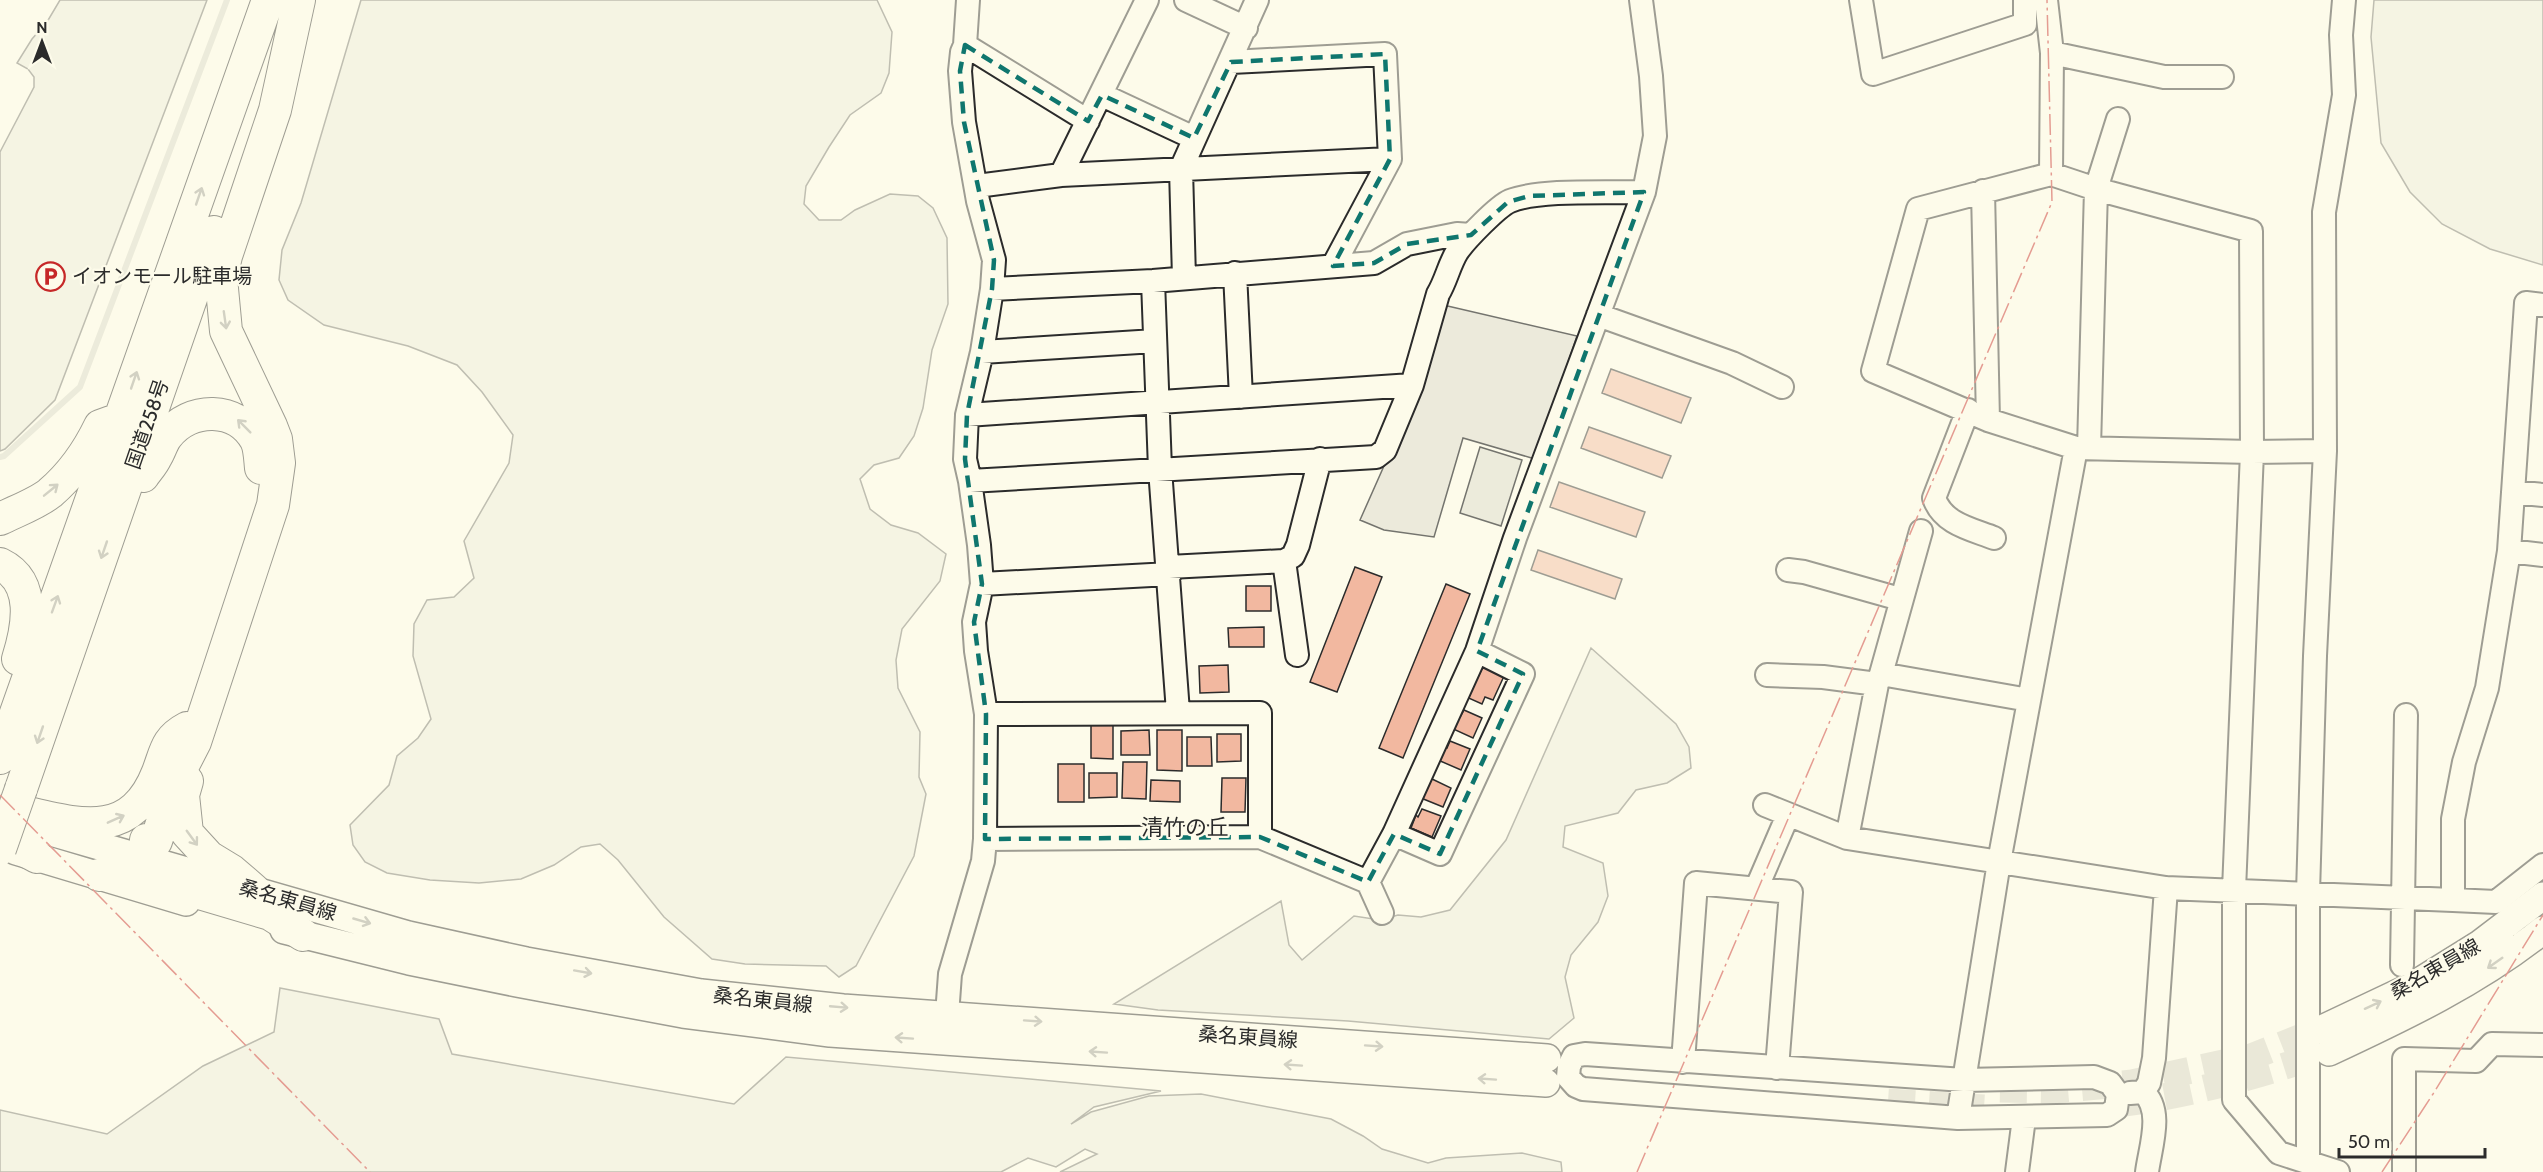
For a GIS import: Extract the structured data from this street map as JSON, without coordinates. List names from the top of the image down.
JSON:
{
  "streets": {
    "highway": ["国道258号"],
    "main road": ["桑名東員線"]
  },
  "crossings": [
    ["国道258号", "桑名東員線"]
  ],
  "districts": ["清竹の丘"],
  "places": {
    "parking": ["イオンモール駐車場"]
  },
  "scale_bar": "50 m",
  "north": "top"
}
